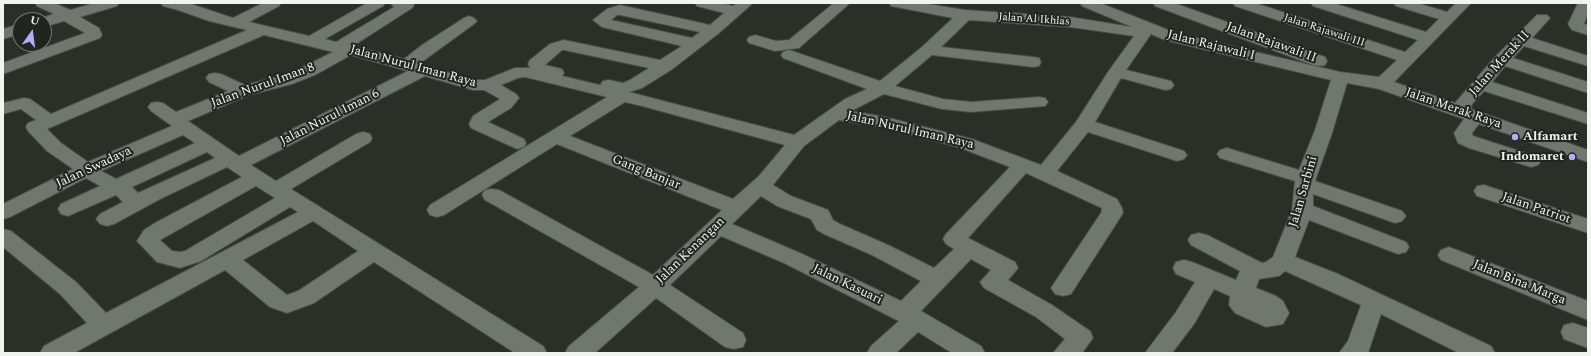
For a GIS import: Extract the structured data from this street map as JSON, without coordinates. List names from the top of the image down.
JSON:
{
  "streets": {
    "street": [
      "Jalan Al Ikhlas",
      "Jalan Rajawali III",
      "Jalan Rajawali II",
      "Jalan Rajawali I",
      "Jalan Merak II",
      "Jalan Nurul Iman Raya",
      "Jalan Nurul Iman 8",
      "Jalan Merak Raya",
      "Jalan Nurul Iman 6",
      "Jalan Swadaya",
      "Gang Banjar",
      "Jalan Sarbini",
      "Jalan Patriot",
      "Jalan Kenangan",
      "Jalan Bina Marga",
      "Jalan Kasuari"
    ]
  },
  "crossings": [
    ["Jalan Al Ikhlas", "Jalan Rajawali I"],
    ["Jalan Al Ikhlas", "Jalan Kenangan"],
    ["Jalan Rajawali II", "Jalan Merak Raya"],
    ["Jalan Rajawali I", "Jalan Merak Raya"],
    ["Jalan Rajawali I", "Jalan Sarbini"],
    ["Jalan Merak II", "Jalan Merak Raya"],
    ["Jalan Nurul Iman Raya", "Jalan Nurul Iman 8"],
    ["Jalan Nurul Iman Raya", "Jalan Nurul Iman 6"],
    ["Jalan Nurul Iman Raya", "Jalan Kenangan"],
    ["Jalan Nurul Iman 8", "Jalan Swadaya"],
    ["Jalan Merak Raya", "Jalan Sarbini"],
    ["Gang Banjar", "Jalan Kenangan"],
    ["Jalan Kenangan", "Jalan Kasuari"]
  ],
  "places": ["Alfamart", "Indomaret"],
  "north": "top"
}
